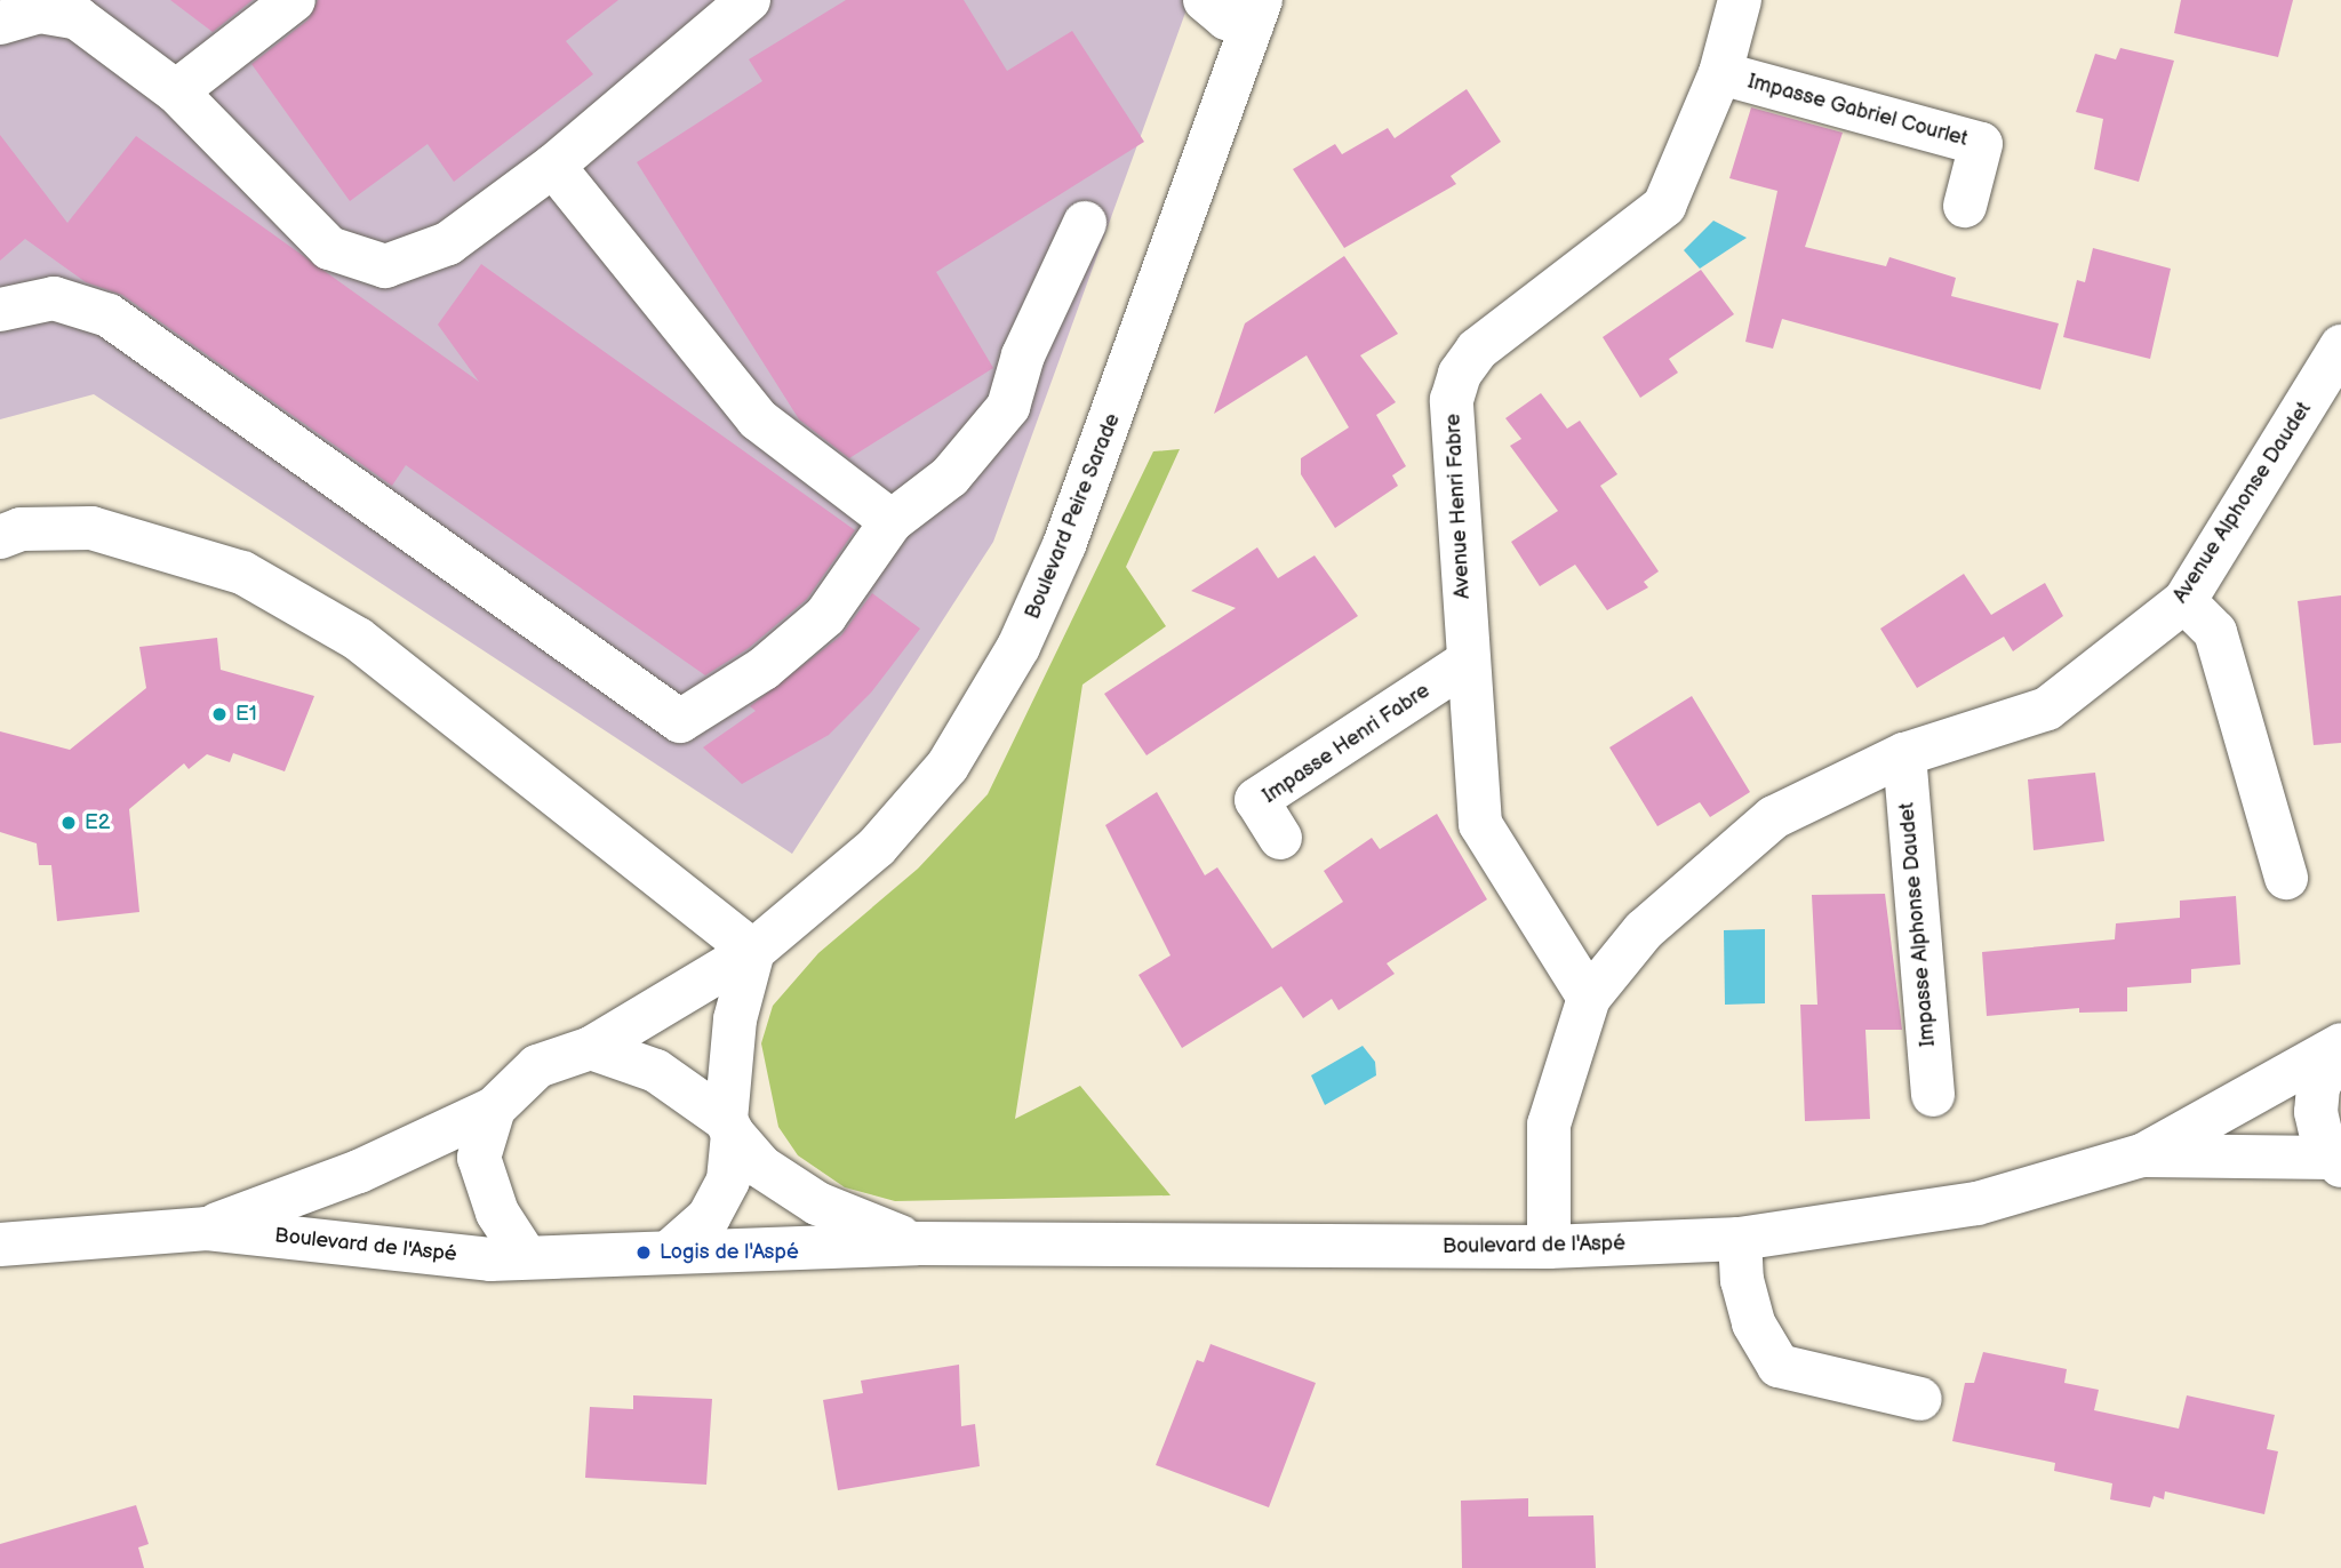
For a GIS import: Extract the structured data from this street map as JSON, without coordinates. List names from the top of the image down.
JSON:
{
  "streets": {
    "street": [
      "Impasse Gabriel Courlet",
      "Avenue Alphonse Daudet",
      "Avenue Henri Fabre",
      "Boulevard Peire Sarade",
      "Impasse Henri Fabre",
      "Impasse Alphonse Daudet",
      "Boulevard de l'Aspé"
    ]
  },
  "crossings": [
    ["Impasse Gabriel Courlet", "Avenue Henri Fabre"],
    ["Avenue Alphonse Daudet", "Avenue Henri Fabre"],
    ["Avenue Alphonse Daudet", "Impasse Alphonse Daudet"],
    ["Avenue Alphonse Daudet", "Boulevard de l'Aspé"],
    ["Avenue Henri Fabre", "Impasse Henri Fabre"],
    ["Boulevard Peire Sarade", "Boulevard de l'Aspé"]
  ],
  "places": ["E1", "E2", "Logis de l'Aspé"]
}
